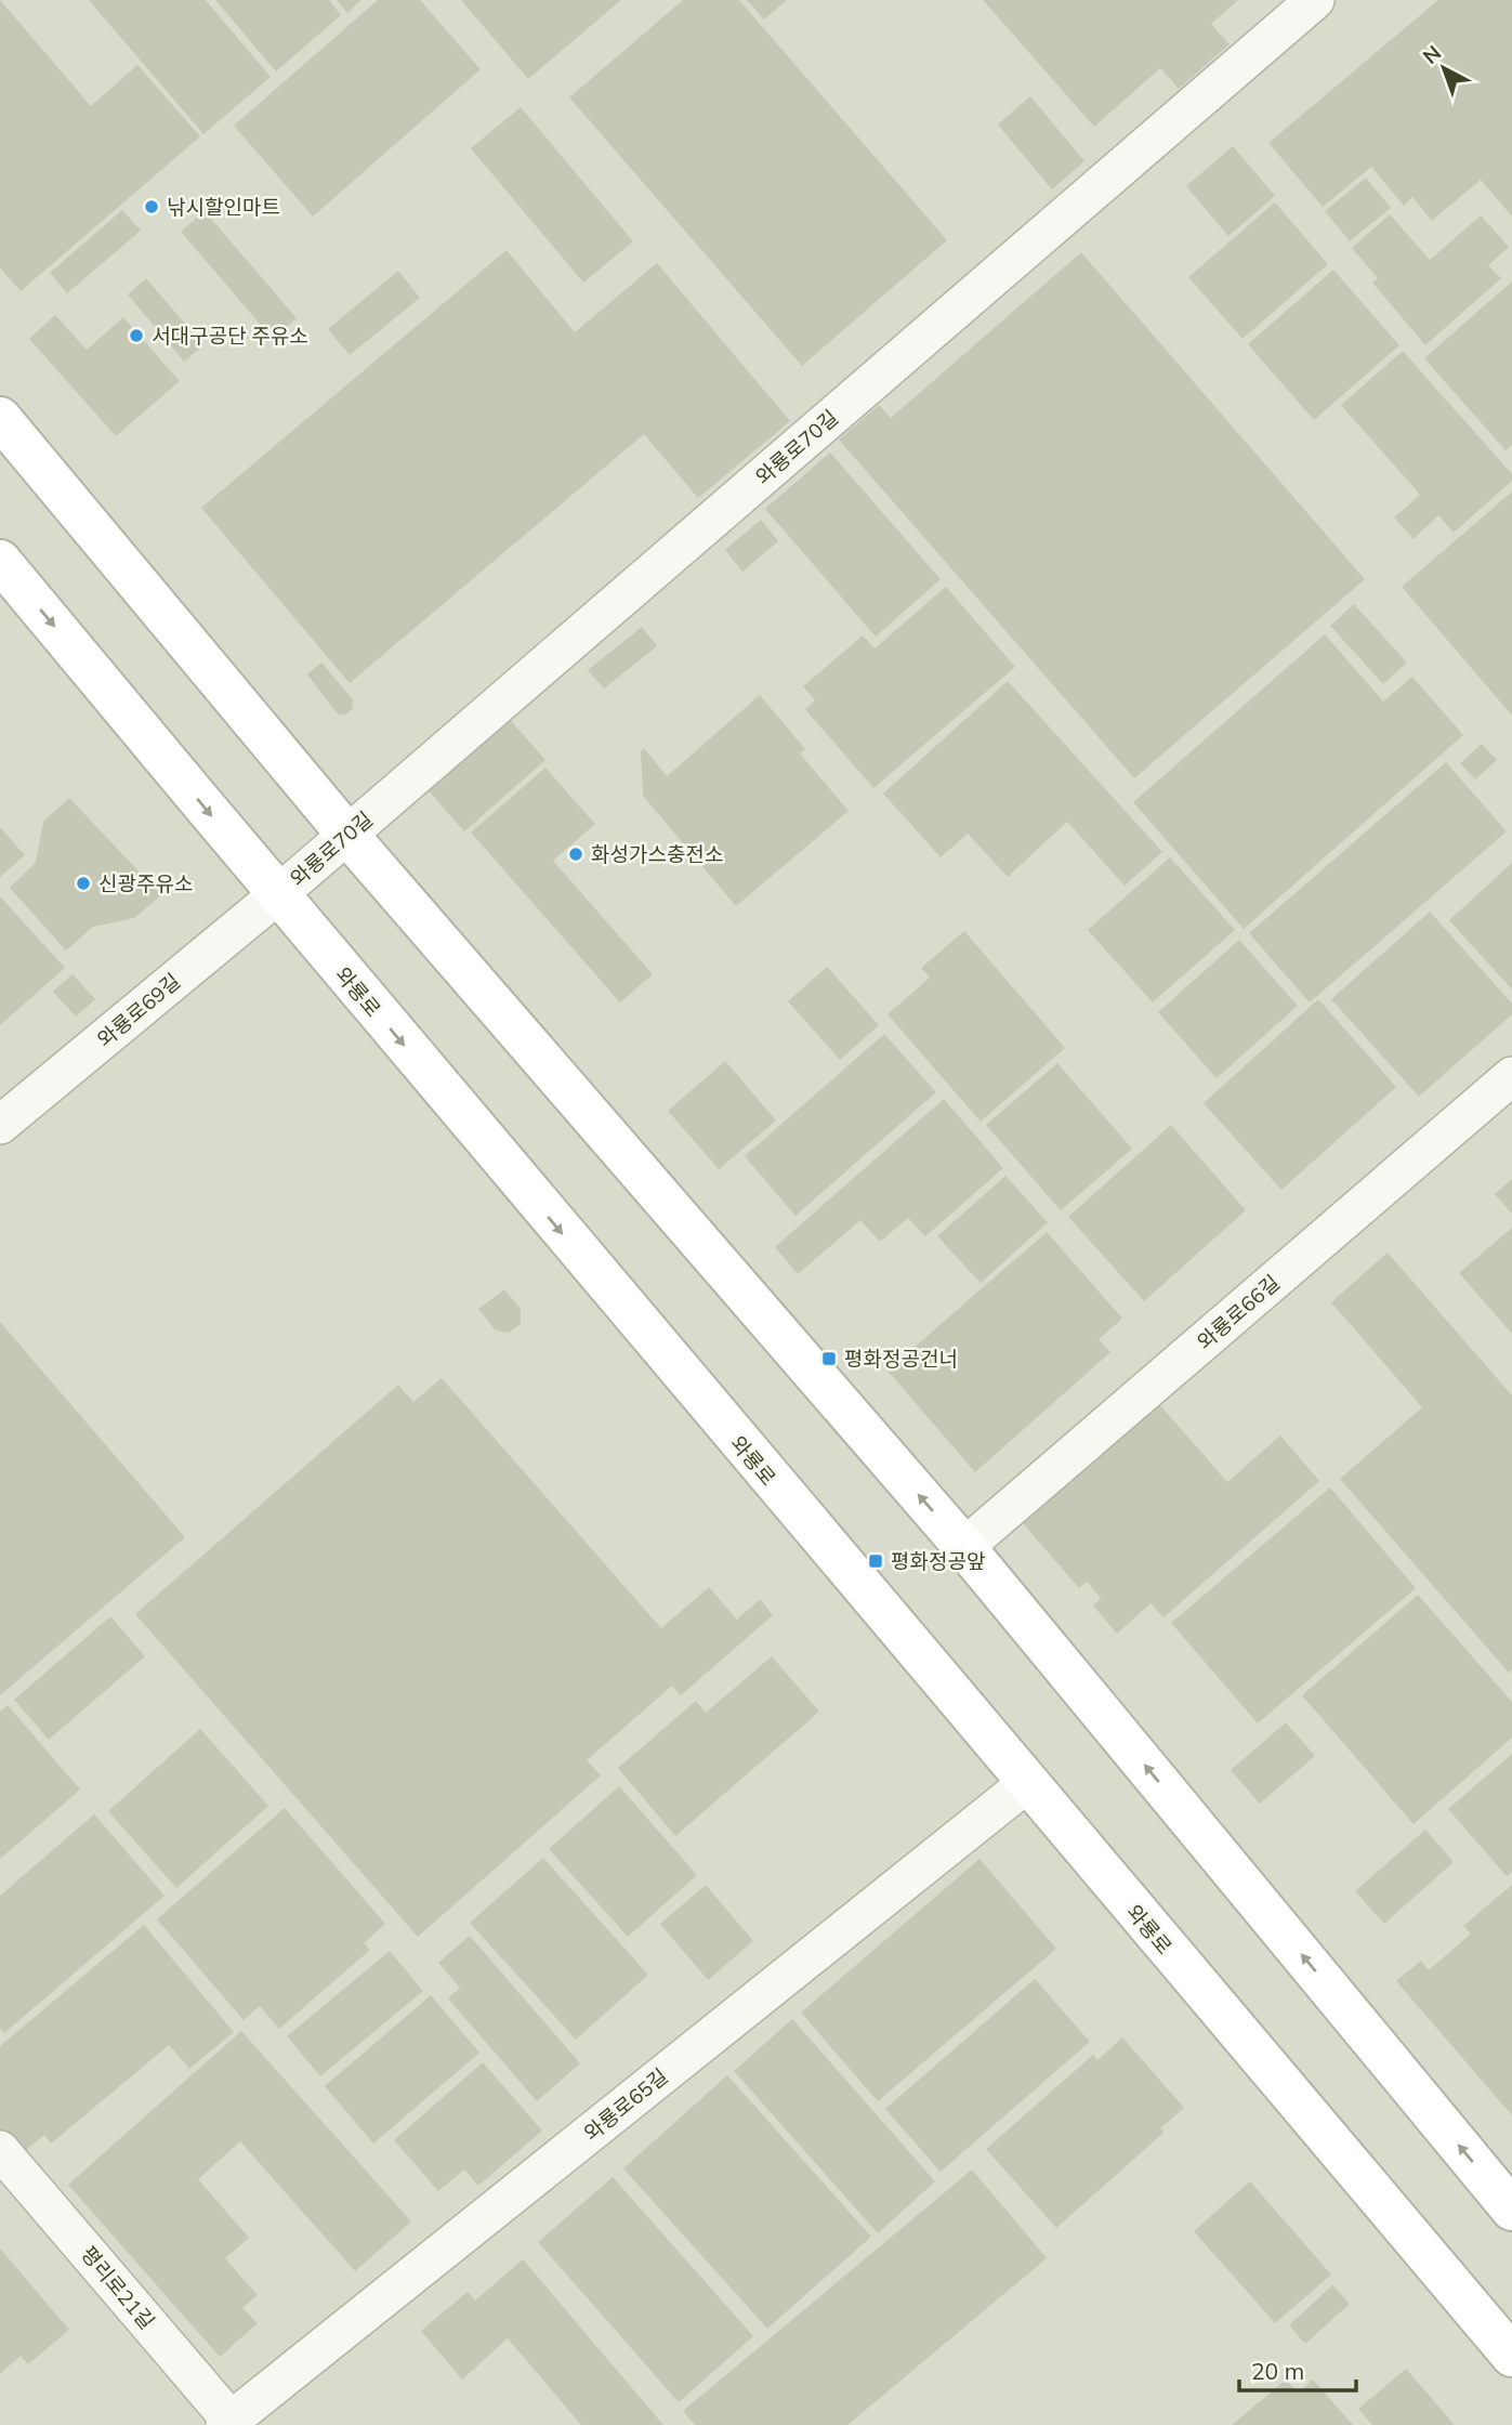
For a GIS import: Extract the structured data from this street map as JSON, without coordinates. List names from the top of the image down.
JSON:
{
  "streets": {
    "main road": ["와룡로"],
    "street": [
      "와룡로70길",
      "와룡로69길",
      "와룡로66길",
      "와룡로65길",
      "평리로21길"
    ]
  },
  "crossings": [
    ["와룡로70길", "와룡로"],
    ["와룡로70길", "와룡로69길"],
    ["와룡로", "와룡로69길"],
    ["와룡로", "와룡로65길"],
    ["와룡로65길", "평리로21길"]
  ],
  "places": {
    "other": [
      "낚시할인마트",
      "서대구공단 주유소",
      "화성가스충전소",
      "신광주유소"
    ],
    "transit": ["평화정공건너", "평화정공앞"]
  },
  "scale_bar": "20 m",
  "north": "top left"
}
